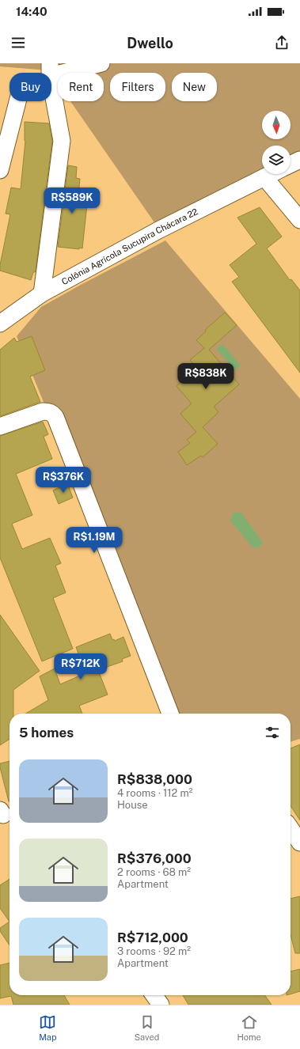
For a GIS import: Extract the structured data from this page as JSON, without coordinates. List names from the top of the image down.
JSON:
{
  "streets": {
    "street": ["Colônia Agrícola Sucupira Chácara 22"]
  },
  "north": "bottom",
  "page": {
    "status": "14:40",
    "header": "Dwello",
    "chip": [
      "Buy",
      "Rent",
      "Filters",
      "New"
    ],
    "price": [
      "R$589K",
      "R$838K",
      "R$376K",
      "R$1.19M",
      "R$712K"
    ],
    "heading": "5 homes",
    "list": [
      {
        "name": "R$838,000",
        "note": "4 rooms · 112 m² · House"
      },
      {
        "name": "R$376,000",
        "note": "2 rooms · 68 m² · Apartment"
      },
      {
        "name": "R$712,000",
        "note": "3 rooms · 92 m² · Apartment"
      }
    ],
    "tabs": ["Map", "Saved", "Home"]
  }
}
